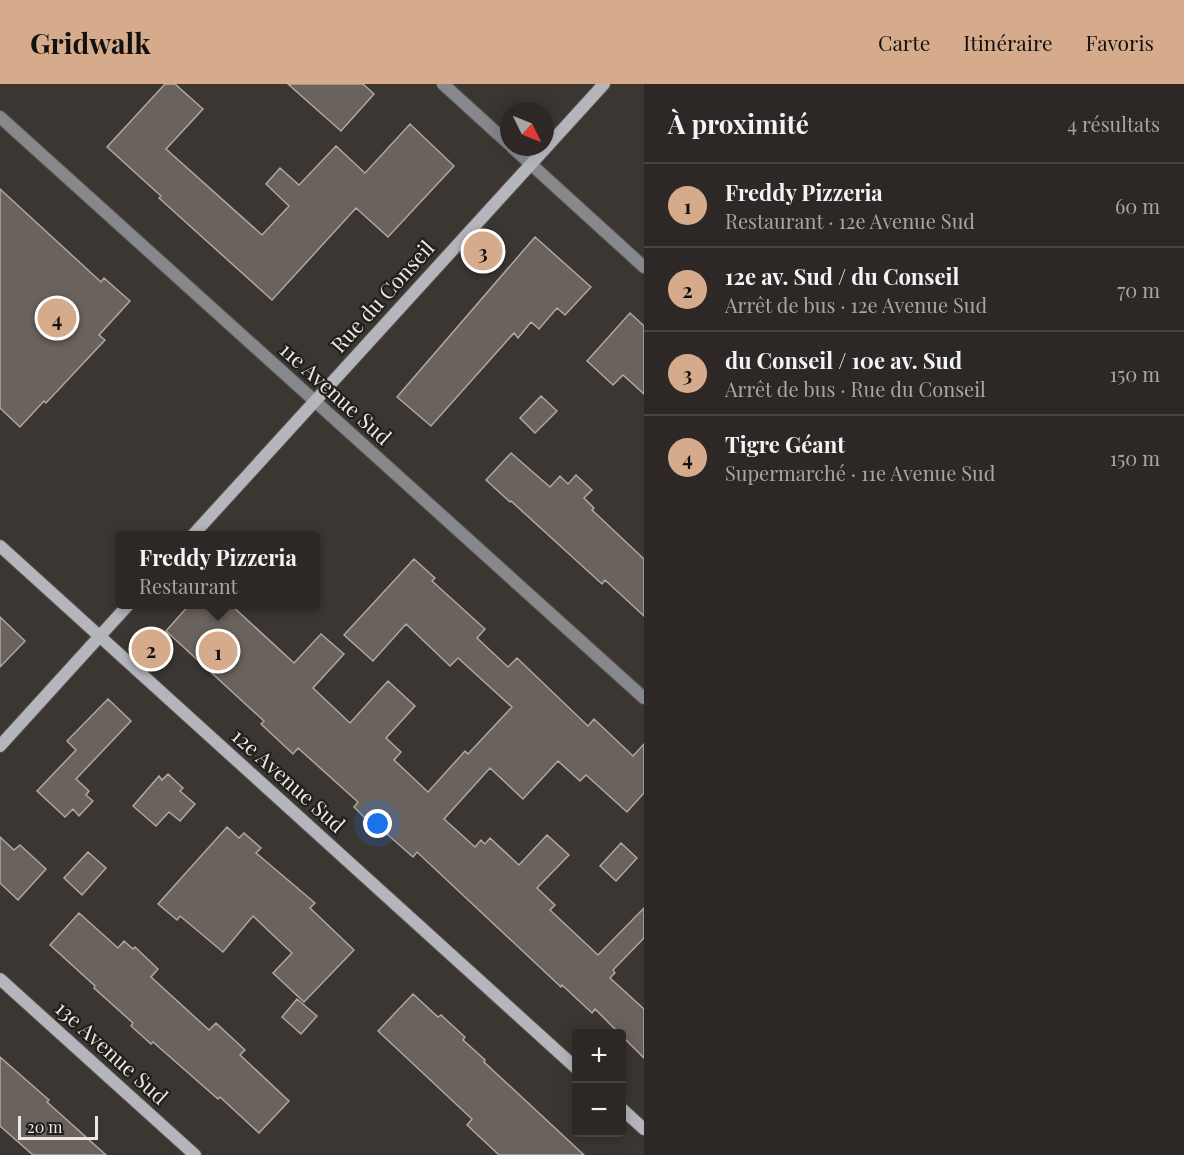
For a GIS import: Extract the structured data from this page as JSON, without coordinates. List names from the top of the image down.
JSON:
{
  "streets": {
    "main road": ["Rue du Conseil", "12e Avenue Sud", "13e Avenue Sud"],
    "street": ["11e Avenue Sud"]
  },
  "crossings": [
    ["Rue du Conseil", "11e Avenue Sud"]
  ],
  "scale_bar": "20 m",
  "north": "bottom right",
  "page": {
    "header": "Gridwalk",
    "nav": ["Carte", "Itinéraire", "Favoris"],
    "heading": ["À proximité", "4 résultats"],
    "list": [
      {
        "mark": "1",
        "name": "Freddy Pizzeria",
        "note": "Restaurant · 12e Avenue Sud",
        "value": "60 m"
      },
      {
        "mark": "2",
        "name": "12e av. Sud / du Conseil",
        "note": "Arrêt de bus · 12e Avenue Sud",
        "value": "70 m"
      },
      {
        "mark": "3",
        "name": "du Conseil / 10e av. Sud",
        "note": "Arrêt de bus · Rue du Conseil",
        "value": "150 m"
      },
      {
        "mark": "4",
        "name": "Tigre Géant",
        "note": "Supermarché · 11e Avenue Sud",
        "value": "150 m"
      }
    ],
    "pins": [
      "3",
      "4",
      "2",
      "1"
    ],
    "popup": ["Freddy Pizzeria", "Restaurant"],
    "map_buttons": ["+", "−"],
    "scale": "20 m"
  }
}
